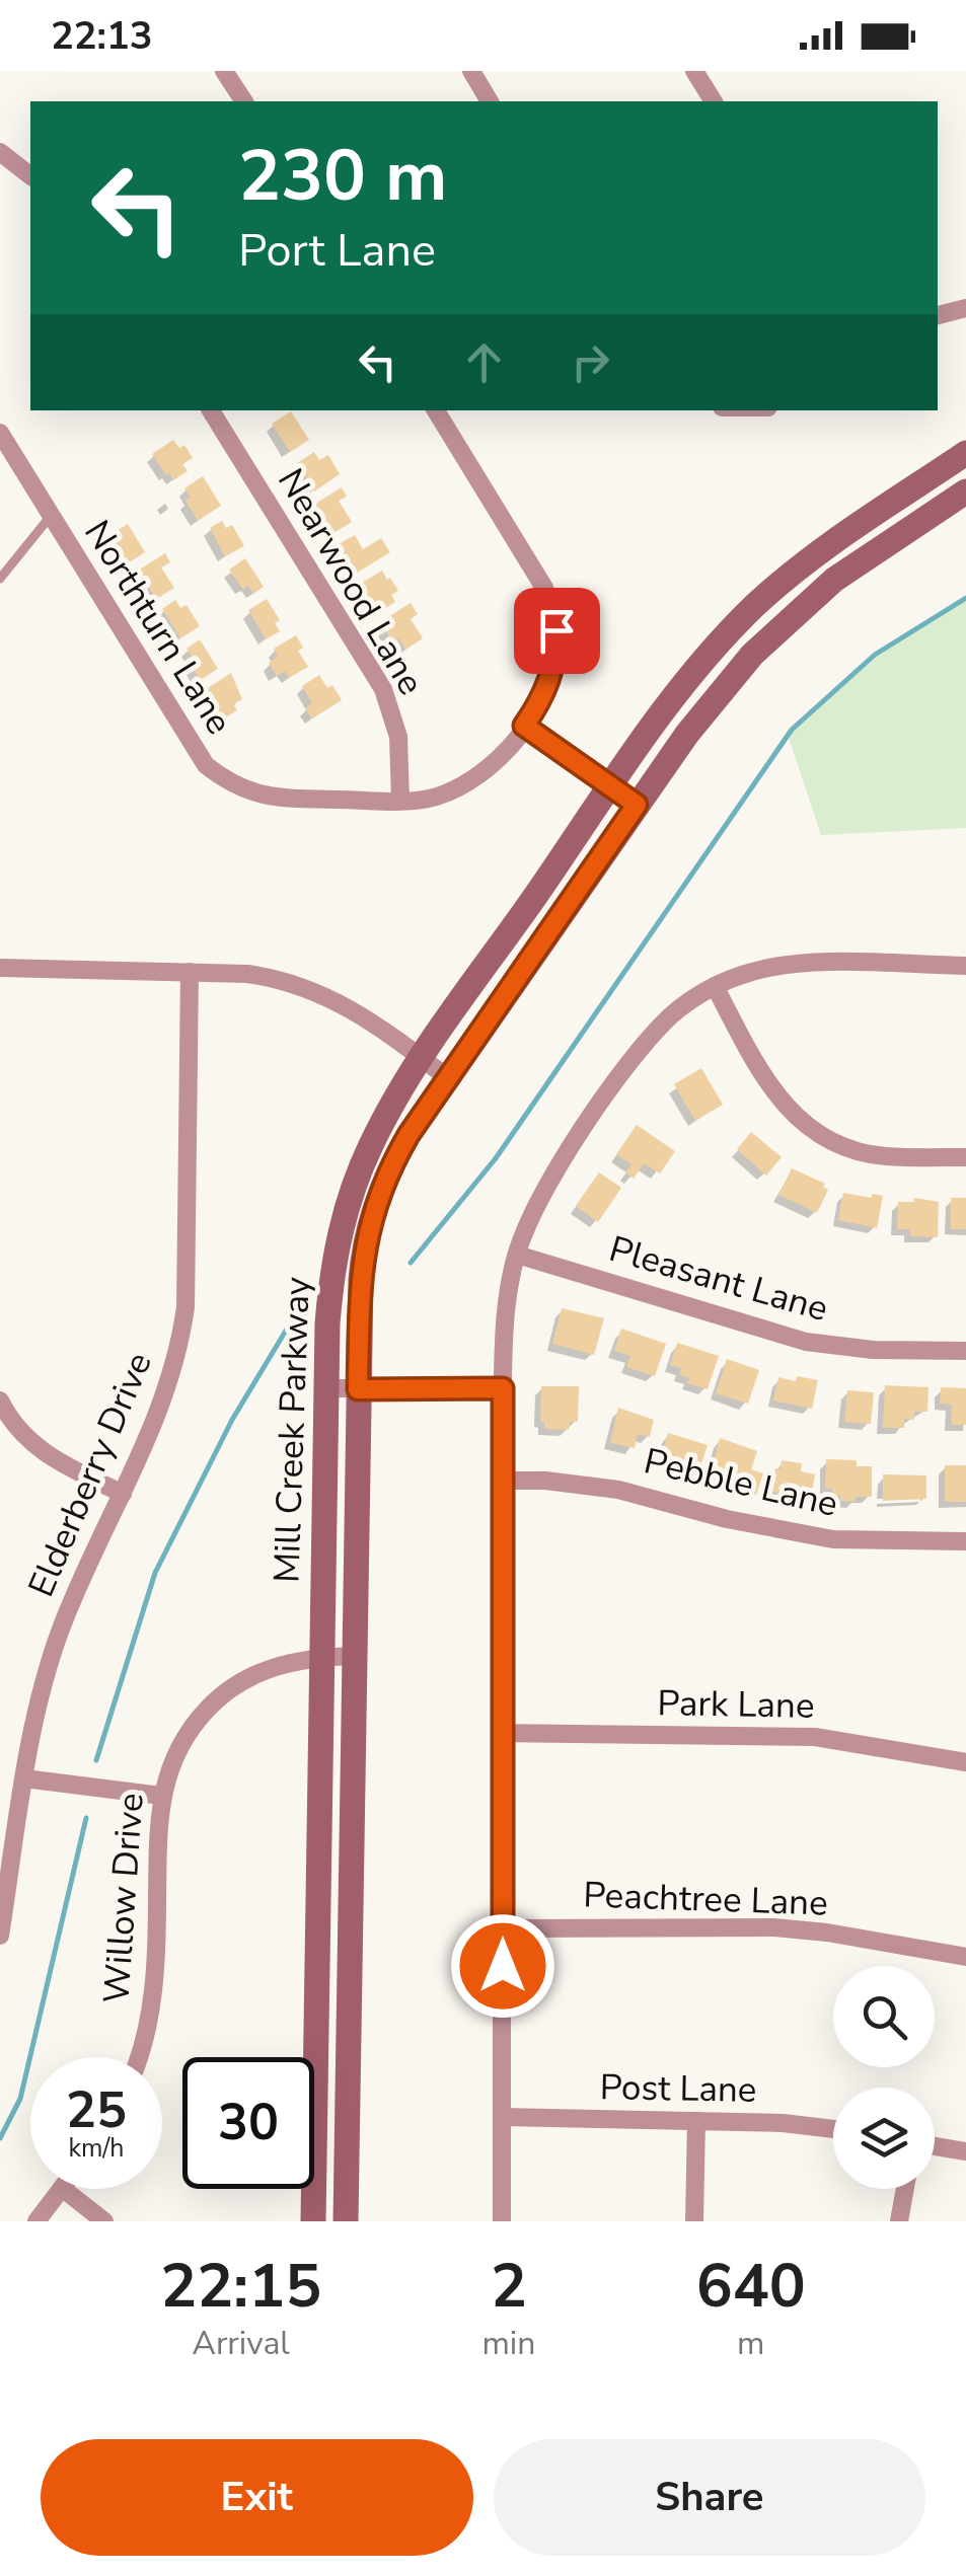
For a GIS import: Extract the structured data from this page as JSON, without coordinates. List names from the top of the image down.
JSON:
{
  "streets": {
    "main road": ["Mill Creek Parkway"],
    "street": [
      "Nearwood Lane",
      "Northturn Lane",
      "Pleasant Lane",
      "Elderberry Drive",
      "Pebble Lane",
      "Park Lane",
      "Willow Drive",
      "Peachtree Lane",
      "Post Lane"
    ]
  },
  "crossings": [
    ["Nearwood Lane", "Northturn Lane"],
    ["Mill Creek Parkway", "Willow Drive"]
  ],
  "page": {
    "status": "22:13",
    "turn": ["230 m", "Port Lane"],
    "speed": "25 km/h",
    "limit": "30",
    "eta": [
      "22:15",
      "Arrival",
      "2",
      "min",
      "640",
      "m"
    ],
    "buttons": ["Exit", "Share"]
  }
}
